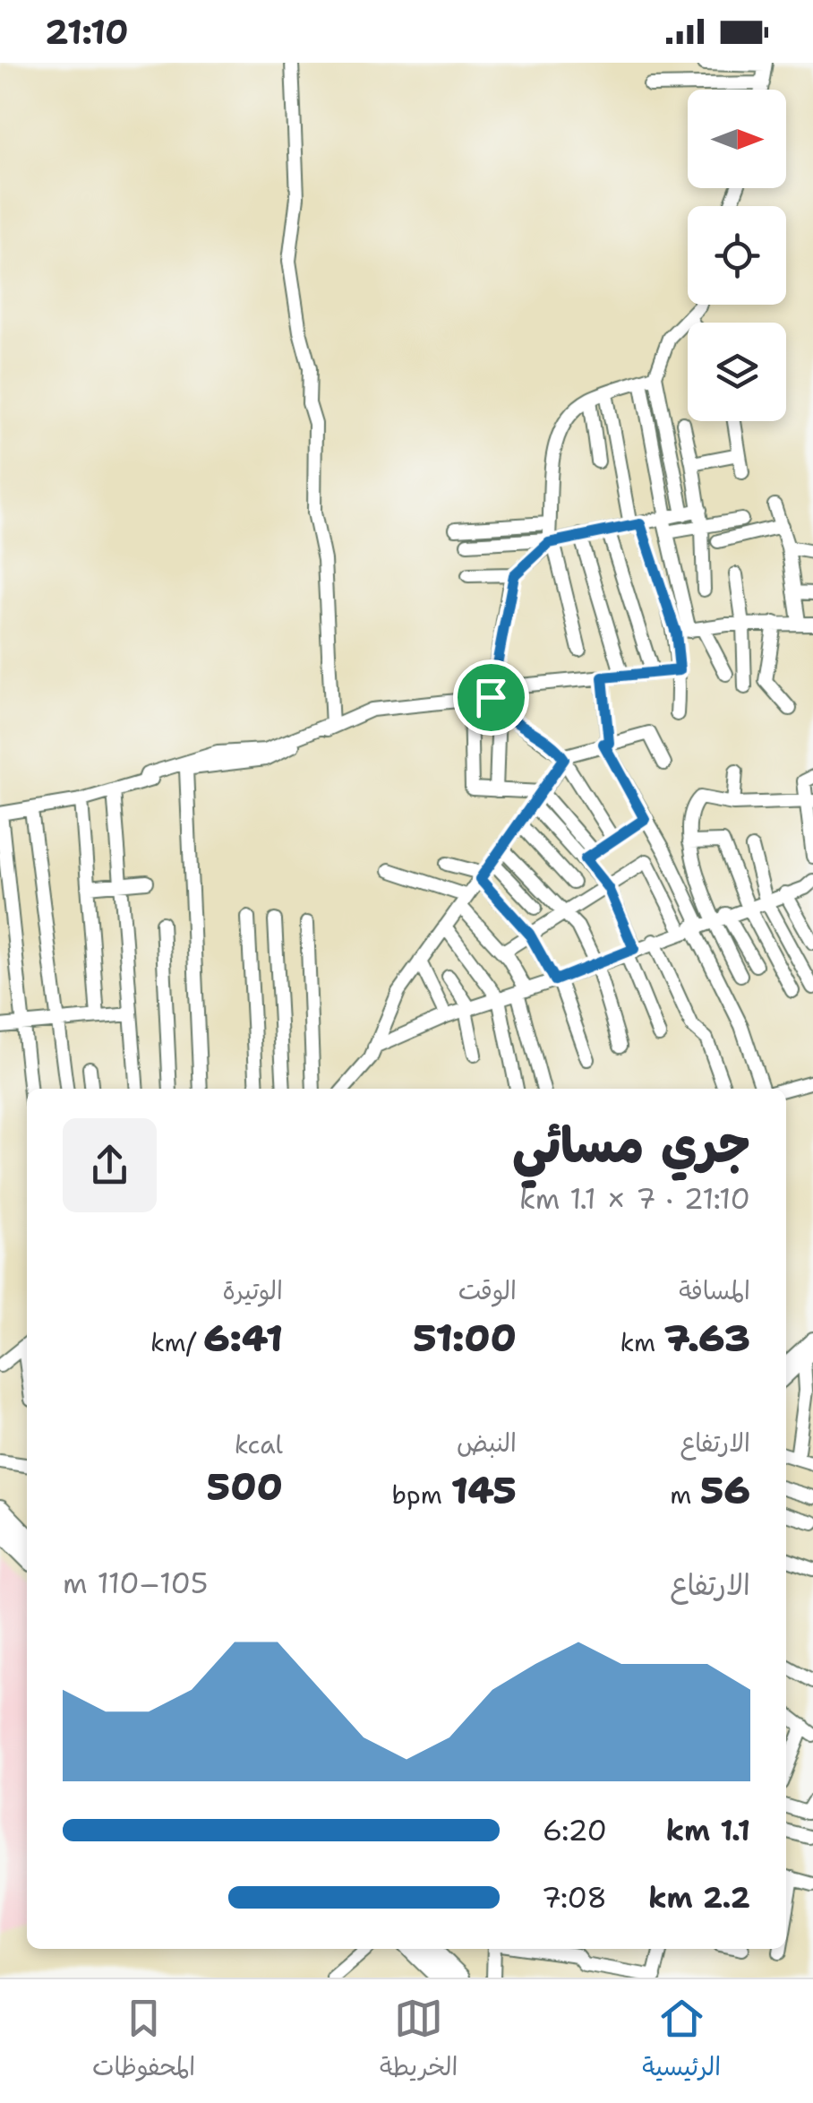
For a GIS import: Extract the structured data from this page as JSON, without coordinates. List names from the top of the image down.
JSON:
{
  "north": "right",
  "page": {
    "status": "21:10",
    "heading": ["جري مسائي", "21:10 · 7 × 1.1 km"],
    "stats": [
      ["المسافة", "7.63 km"],
      ["الوقت", "51:00"],
      ["الوتيرة", "6:41 /km"],
      ["الارتفاع", "56 m"],
      ["النبض", "145 bpm"],
      ["kcal", "500"]
    ],
    "chart": ["الارتفاع", "105–110 m"],
    "list": [
      {
        "name": "1.1 km",
        "note": "6:20"
      },
      {
        "name": "2.2 km",
        "note": "7:08"
      }
    ],
    "tabs": ["الرئيسية", "الخريطة", "المحفوظات"]
  }
}
